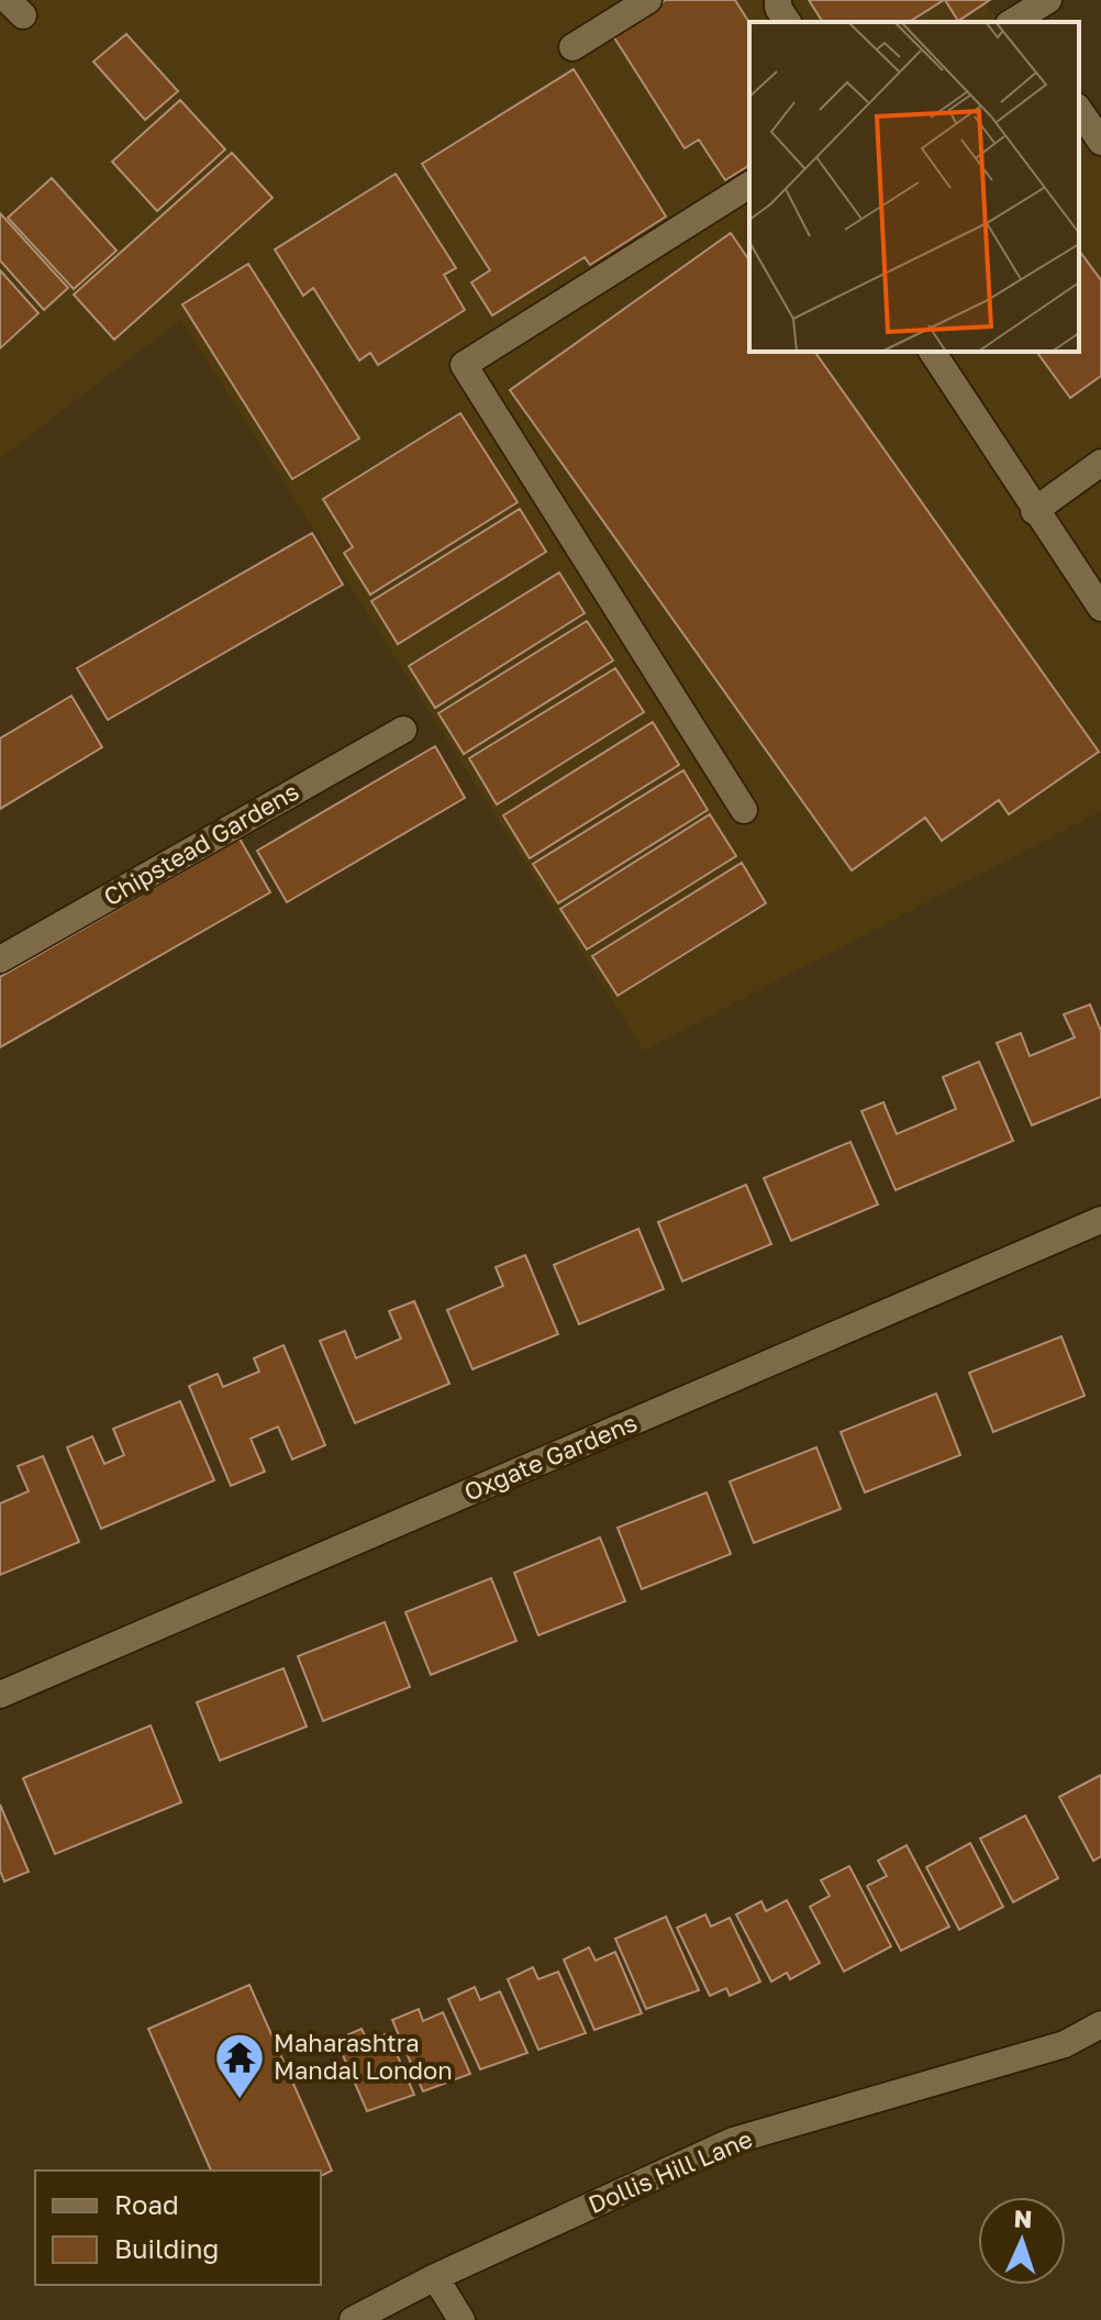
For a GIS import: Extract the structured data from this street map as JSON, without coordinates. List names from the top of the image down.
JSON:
{
  "streets": {
    "street": ["Chipstead Gardens", "Oxgate Gardens", "Dollis Hill Lane"]
  },
  "places": {
    "temple": ["Maharashtra Mandal London"]
  },
  "legend": ["Road", "Building"],
  "north": "top"
}
